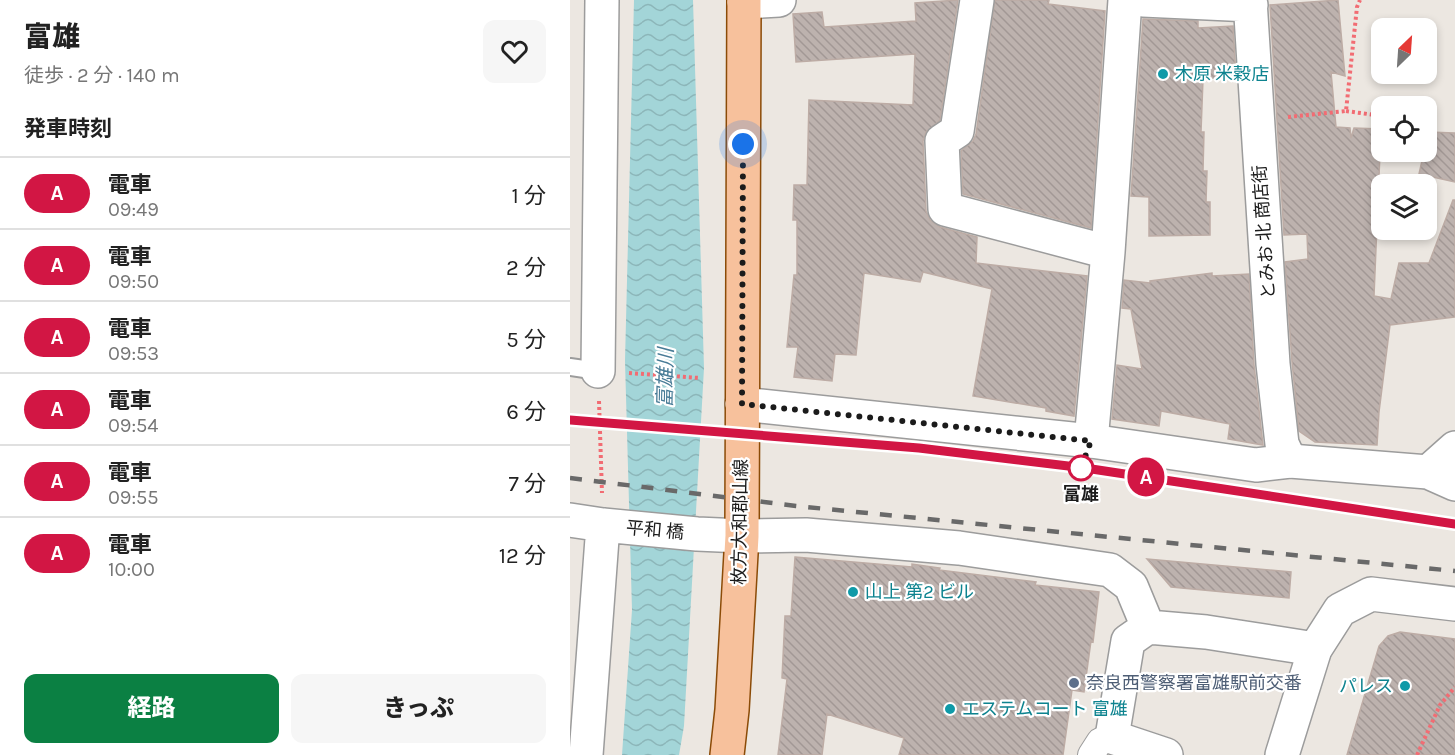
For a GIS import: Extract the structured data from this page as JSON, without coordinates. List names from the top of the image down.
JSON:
{
  "streets": {
    "main road": ["枚方大和郡山線"],
    "street": ["とみお 北 商店街", "平和 橋"]
  },
  "crossings": [
    ["枚方大和郡山線", "平和 橋"]
  ],
  "water": ["富雄川"],
  "places": [
    "木原 米穀店",
    "富雄",
    "山上 第2 ビル",
    "奈良西警察署富雄駅前交番",
    "パレス",
    "エステムコート 富雄"
  ],
  "north": "top right",
  "page": {
    "heading": [
      ["富雄", "徒歩 · 2 分 · 140 m"],
      "発車時刻"
    ],
    "on_map": "A",
    "list": [
      {
        "mark": "A",
        "name": "電車",
        "note": "09:49",
        "value": "1 分"
      },
      {
        "mark": "A",
        "name": "電車",
        "note": "09:50",
        "value": "2 分"
      },
      {
        "mark": "A",
        "name": "電車",
        "note": "09:53",
        "value": "5 分"
      },
      {
        "mark": "A",
        "name": "電車",
        "note": "09:54",
        "value": "6 分"
      },
      {
        "mark": "A",
        "name": "電車",
        "note": "09:55",
        "value": "7 分"
      },
      {
        "mark": "A",
        "name": "電車",
        "note": "10:00",
        "value": "12 分"
      }
    ],
    "buttons": ["経路", "きっぷ"]
  }
}
